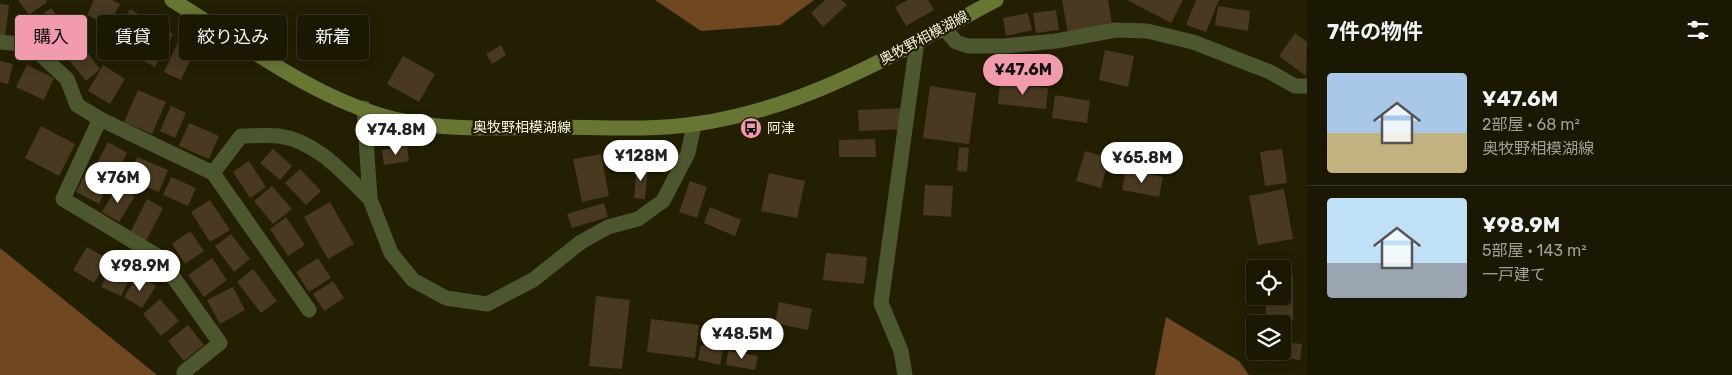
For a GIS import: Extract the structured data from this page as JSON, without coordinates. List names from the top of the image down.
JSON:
{
  "streets": {
    "main road": ["奥牧野相模湖線"]
  },
  "places": {
    "bus stop": ["阿津"]
  },
  "page": {
    "heading": "7件の物件",
    "chip": [
      "購入",
      "賃貸",
      "絞り込み",
      "新着"
    ],
    "price": [
      "¥47.6M",
      "¥74.8M",
      "¥128M",
      "¥65.8M",
      "¥76M",
      "¥98.9M",
      "¥48.5M"
    ],
    "list": [
      {
        "name": "¥47.6M",
        "note": "2部屋 · 68 m² · 奥牧野相模湖線"
      },
      {
        "name": "¥98.9M",
        "note": "5部屋 · 143 m² · 一戸建て"
      }
    ]
  }
}
